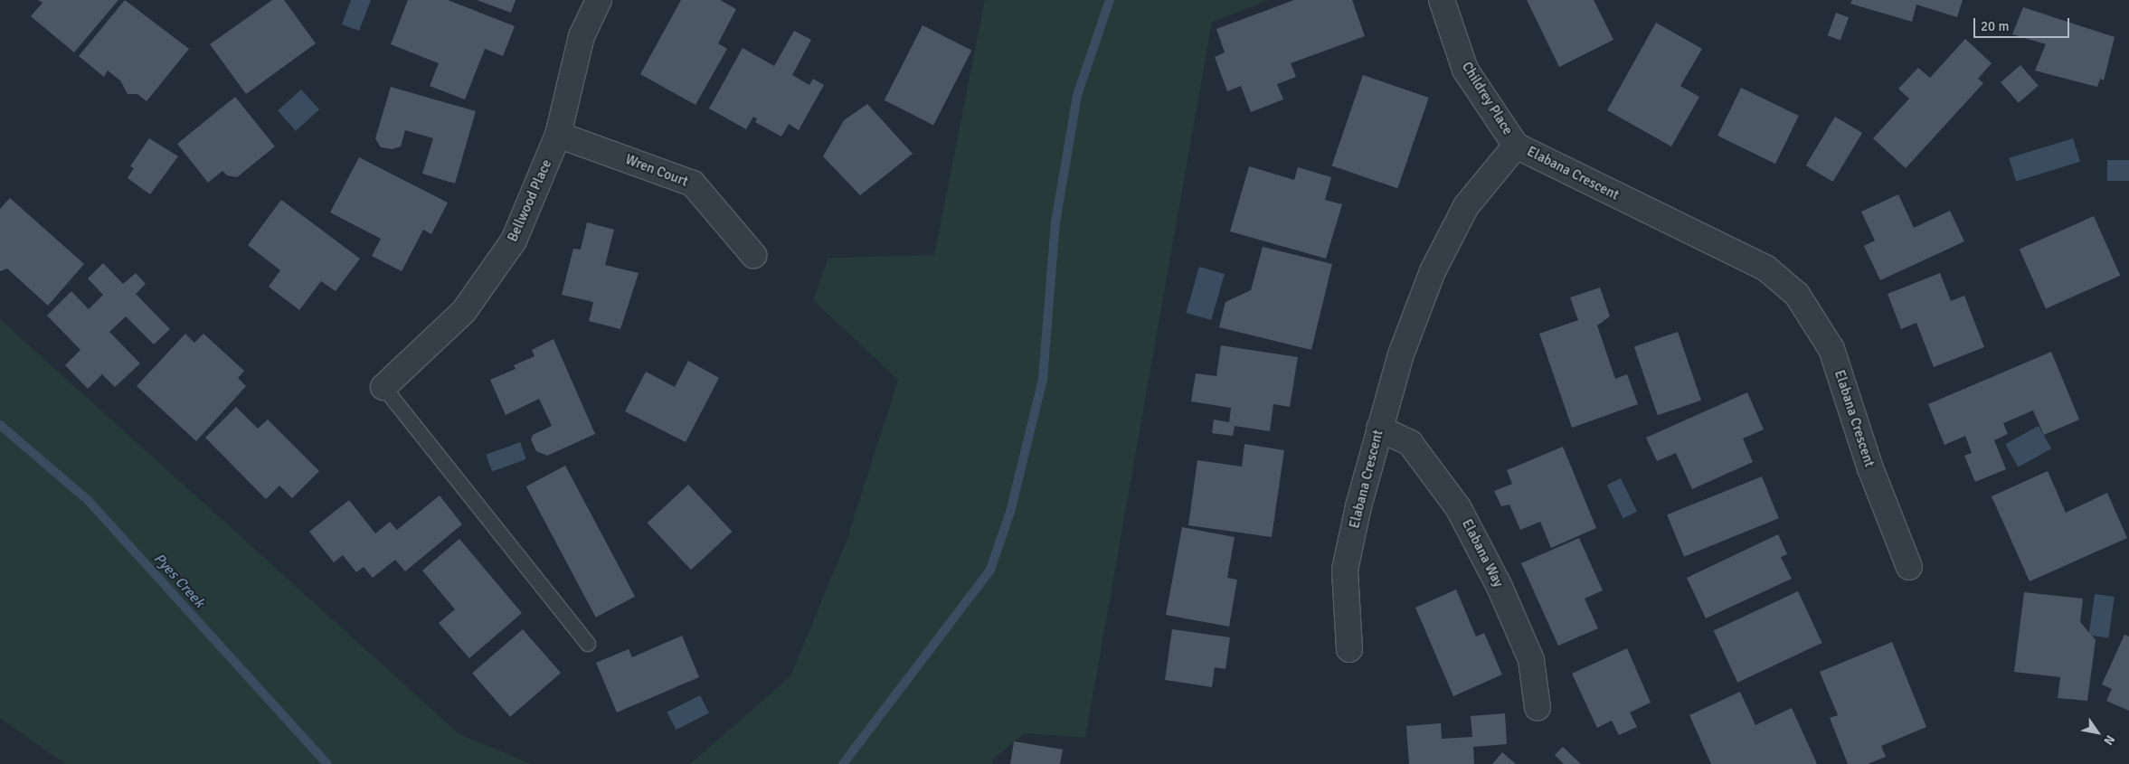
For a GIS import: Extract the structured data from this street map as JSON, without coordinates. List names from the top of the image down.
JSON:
{
  "streets": {
    "street": [
      "Childrey Place",
      "Wren Court",
      "Elabana Crescent",
      "Bellwood Place",
      "Elabana Way"
    ]
  },
  "crossings": [
    ["Childrey Place", "Elabana Crescent"],
    ["Wren Court", "Bellwood Place"],
    ["Elabana Crescent", "Elabana Way"]
  ],
  "water": ["Pyes Creek"],
  "scale_bar": "20 m",
  "north": "bottom right"
}
